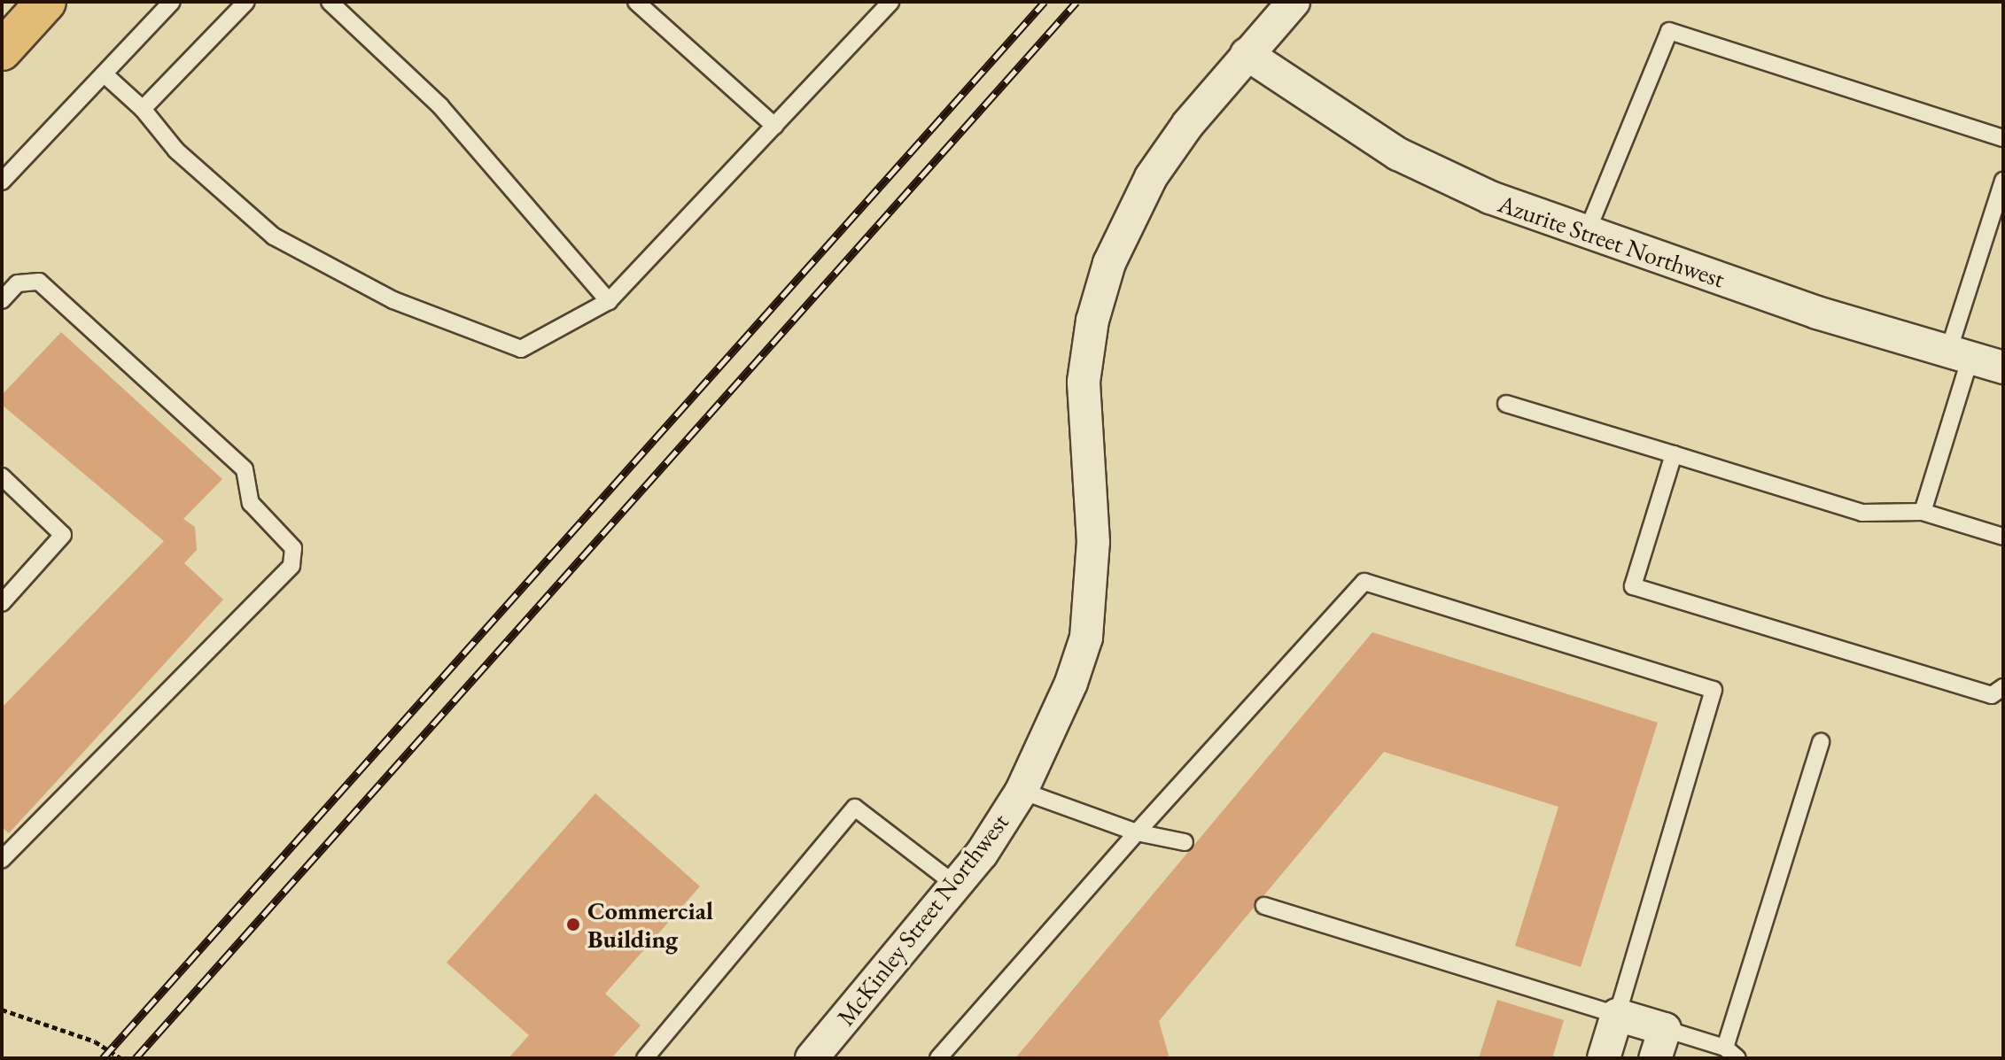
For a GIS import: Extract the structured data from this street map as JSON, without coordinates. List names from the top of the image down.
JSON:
{
  "streets": {
    "street": ["Azurite Street Northwest", "McKinley Street Northwest"]
  },
  "crossings": [
    ["Azurite Street Northwest", "McKinley Street Northwest"]
  ],
  "places": ["Commercial Building"]
}
